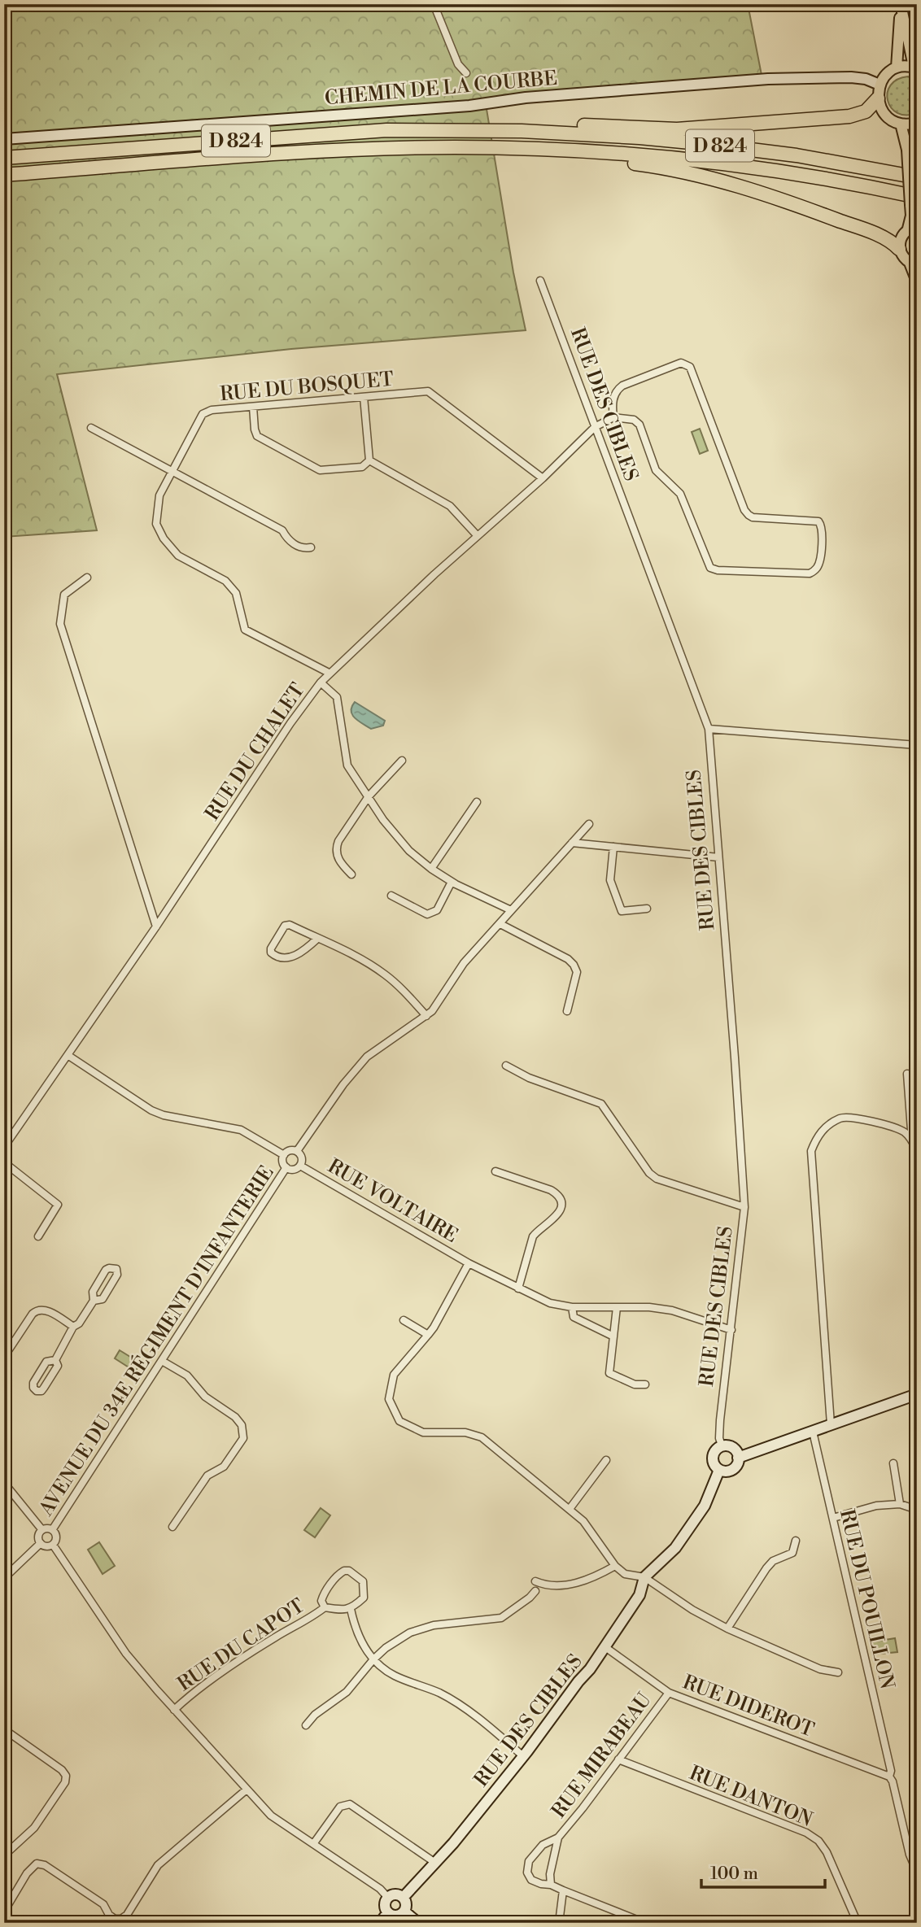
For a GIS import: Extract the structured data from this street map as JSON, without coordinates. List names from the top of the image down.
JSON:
{
  "streets": {
    "highway": ["D 824"],
    "street": [
      "CHEMIN DE LA COURBE",
      "RUE DU BOSQUET",
      "RUE DES CIBLES",
      "RUE DU CHALET",
      "RUE VOLTAIRE",
      "AVENUE DU 34E RÉGIMENT D'INFANTERIE",
      "RUE DU POUILLON",
      "RUE DU CAPOT",
      "RUE DIDEROT",
      "RUE MIRABEAU",
      "RUE DANTON"
    ]
  },
  "crossings": [
    ["RUE DU BOSQUET", "RUE DU CHALET"],
    ["RUE DES CIBLES", "RUE DU CHALET"],
    ["RUE DES CIBLES", "RUE VOLTAIRE"],
    ["RUE DES CIBLES", "RUE DIDEROT"],
    ["RUE VOLTAIRE", "AVENUE DU 34E RÉGIMENT D'INFANTERIE"],
    ["RUE DU POUILLON", "RUE DIDEROT"],
    ["RUE DIDEROT", "RUE MIRABEAU"],
    ["RUE MIRABEAU", "RUE DANTON"]
  ],
  "scale_bar": "100 m"
}
